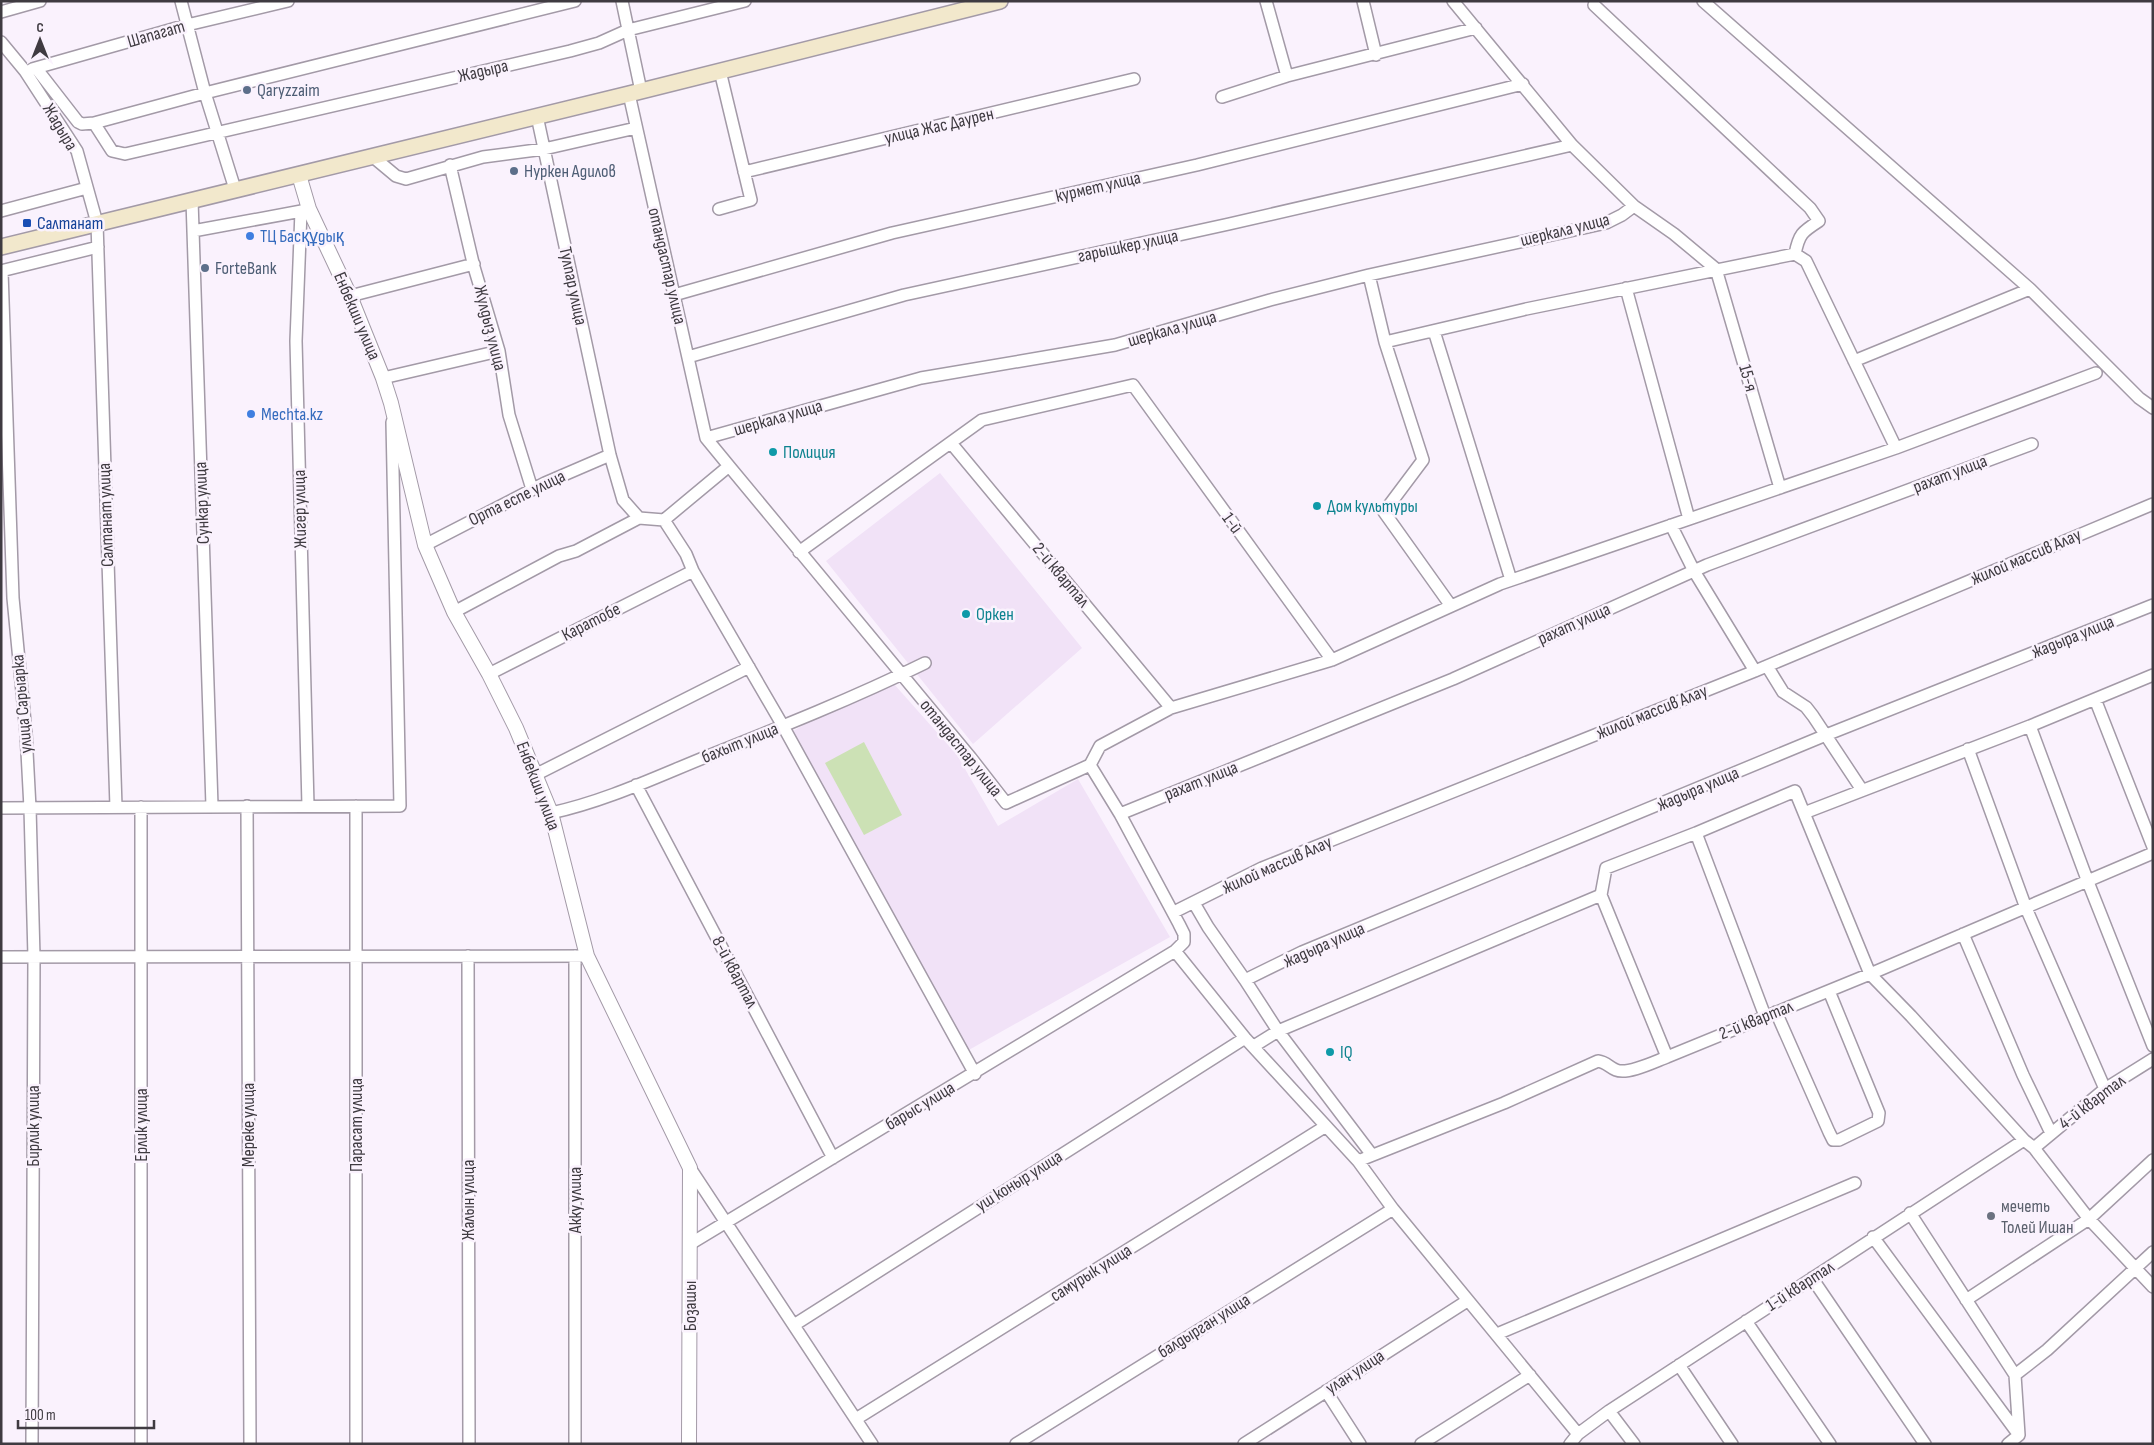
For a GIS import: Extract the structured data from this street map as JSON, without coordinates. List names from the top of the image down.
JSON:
{
  "streets": {
    "street": [
      "Шапагат",
      "Жадыра",
      "улица Жас Даурен",
      "курмет улица",
      "шеркала улица",
      "гарышкер улица",
      "отандастар улица",
      "Тулпар улица",
      "Енбекши улица",
      "Жулдыз улица",
      "15-я",
      "рахат улица",
      "Орта еспе улица",
      "Сункар улица",
      "Жигер улица",
      "Салтанат улица",
      "1-й",
      "жилой массив Алау",
      "2-й квартал",
      "Каратобе",
      "жадыра улица",
      "улица Сарыарка",
      "бахыт улица",
      "8-й квартал",
      "4-й квартал",
      "барыс улица",
      "Ерлик улица",
      "Мереке улица",
      "Парасат улица",
      "Бирлик улица",
      "уш коныр улица",
      "Жалын улица",
      "Акку улица",
      "самурык улица",
      "1-й квартал",
      "Бозашы",
      "балдырган улица",
      "улан улица"
    ]
  },
  "crossings": [
    ["Шапагат", "Жадыра"],
    ["Жадыра", "отандастар улица"],
    ["Жадыра", "Салтанат улица"],
    ["курмет улица", "отандастар улица"],
    ["шеркала улица", "отандастар улица"],
    ["гарышкер улица", "отандастар улица"],
    ["отандастар улица", "бахыт улица"],
    ["Тулпар улица", "Орта еспе улица"],
    ["Енбекши улица", "Орта еспе улица"],
    ["Енбекши улица", "Жигер улица"],
    ["Енбекши улица", "Каратобе"],
    ["Енбекши улица", "бахыт улица"],
    ["Енбекши улица", "Парасат улица"],
    ["Енбекши улица", "Акку улица"],
    ["Енбекши улица", "Бозашы"],
    ["Жулдыз улица", "Орта еспе улица"],
    ["1-й", "2-й квартал"],
    ["улица Сарыарка", "Бирлик улица"],
    ["бахыт улица", "8-й квартал"],
    ["8-й квартал", "барыс улица"],
    ["барыс улица", "Бозашы"]
  ],
  "places": {
    "other": [
      "Qaryzzaim",
      "Нуркен Адилов",
      "ТЦ Басқұдық",
      "ForteBank",
      "Mechta.kz",
      "Полиция",
      "Дом культуры",
      "Оркен",
      "IQ",
      "мечеть Толей Ишан"
    ],
    "transit": ["Салтанат"]
  },
  "scale_bar": "100 m",
  "north": "top"
}
